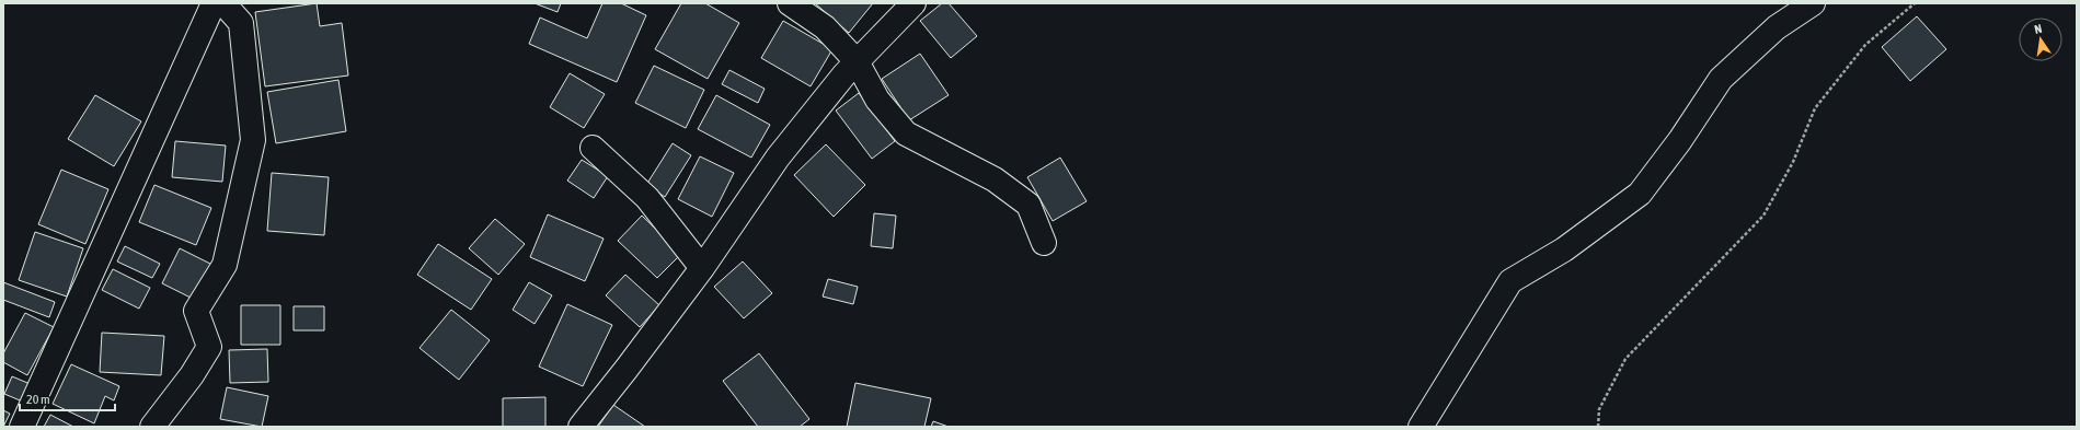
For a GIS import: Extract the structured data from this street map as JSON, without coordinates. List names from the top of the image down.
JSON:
{
  "scale_bar": "20 m",
  "north": "top"
}
